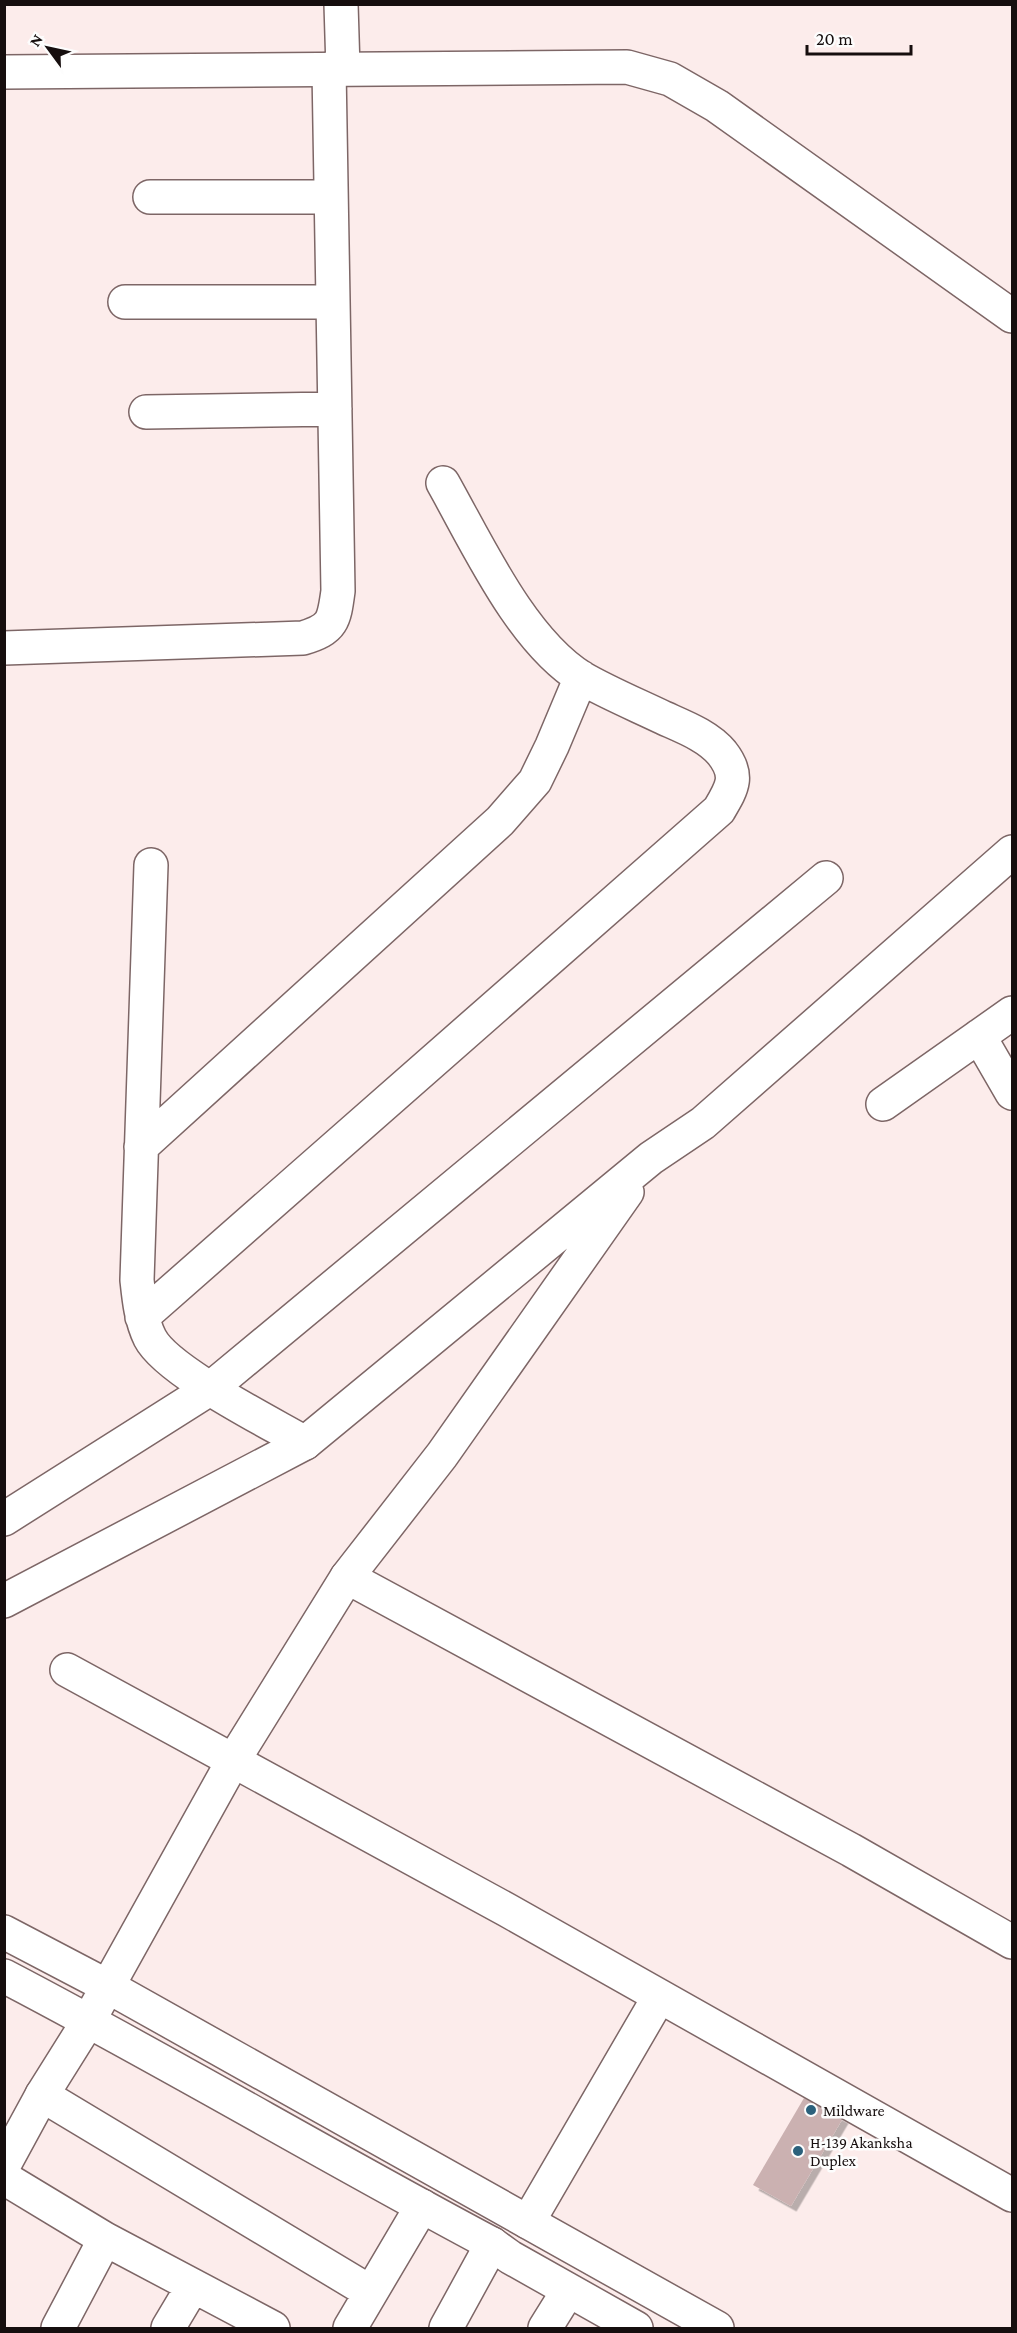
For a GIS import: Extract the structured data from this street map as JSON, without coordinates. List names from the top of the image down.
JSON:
{
  "places": ["Mildware", "H-139 Akanksha Duplex"],
  "scale_bar": "20 m",
  "north": "top left"
}
